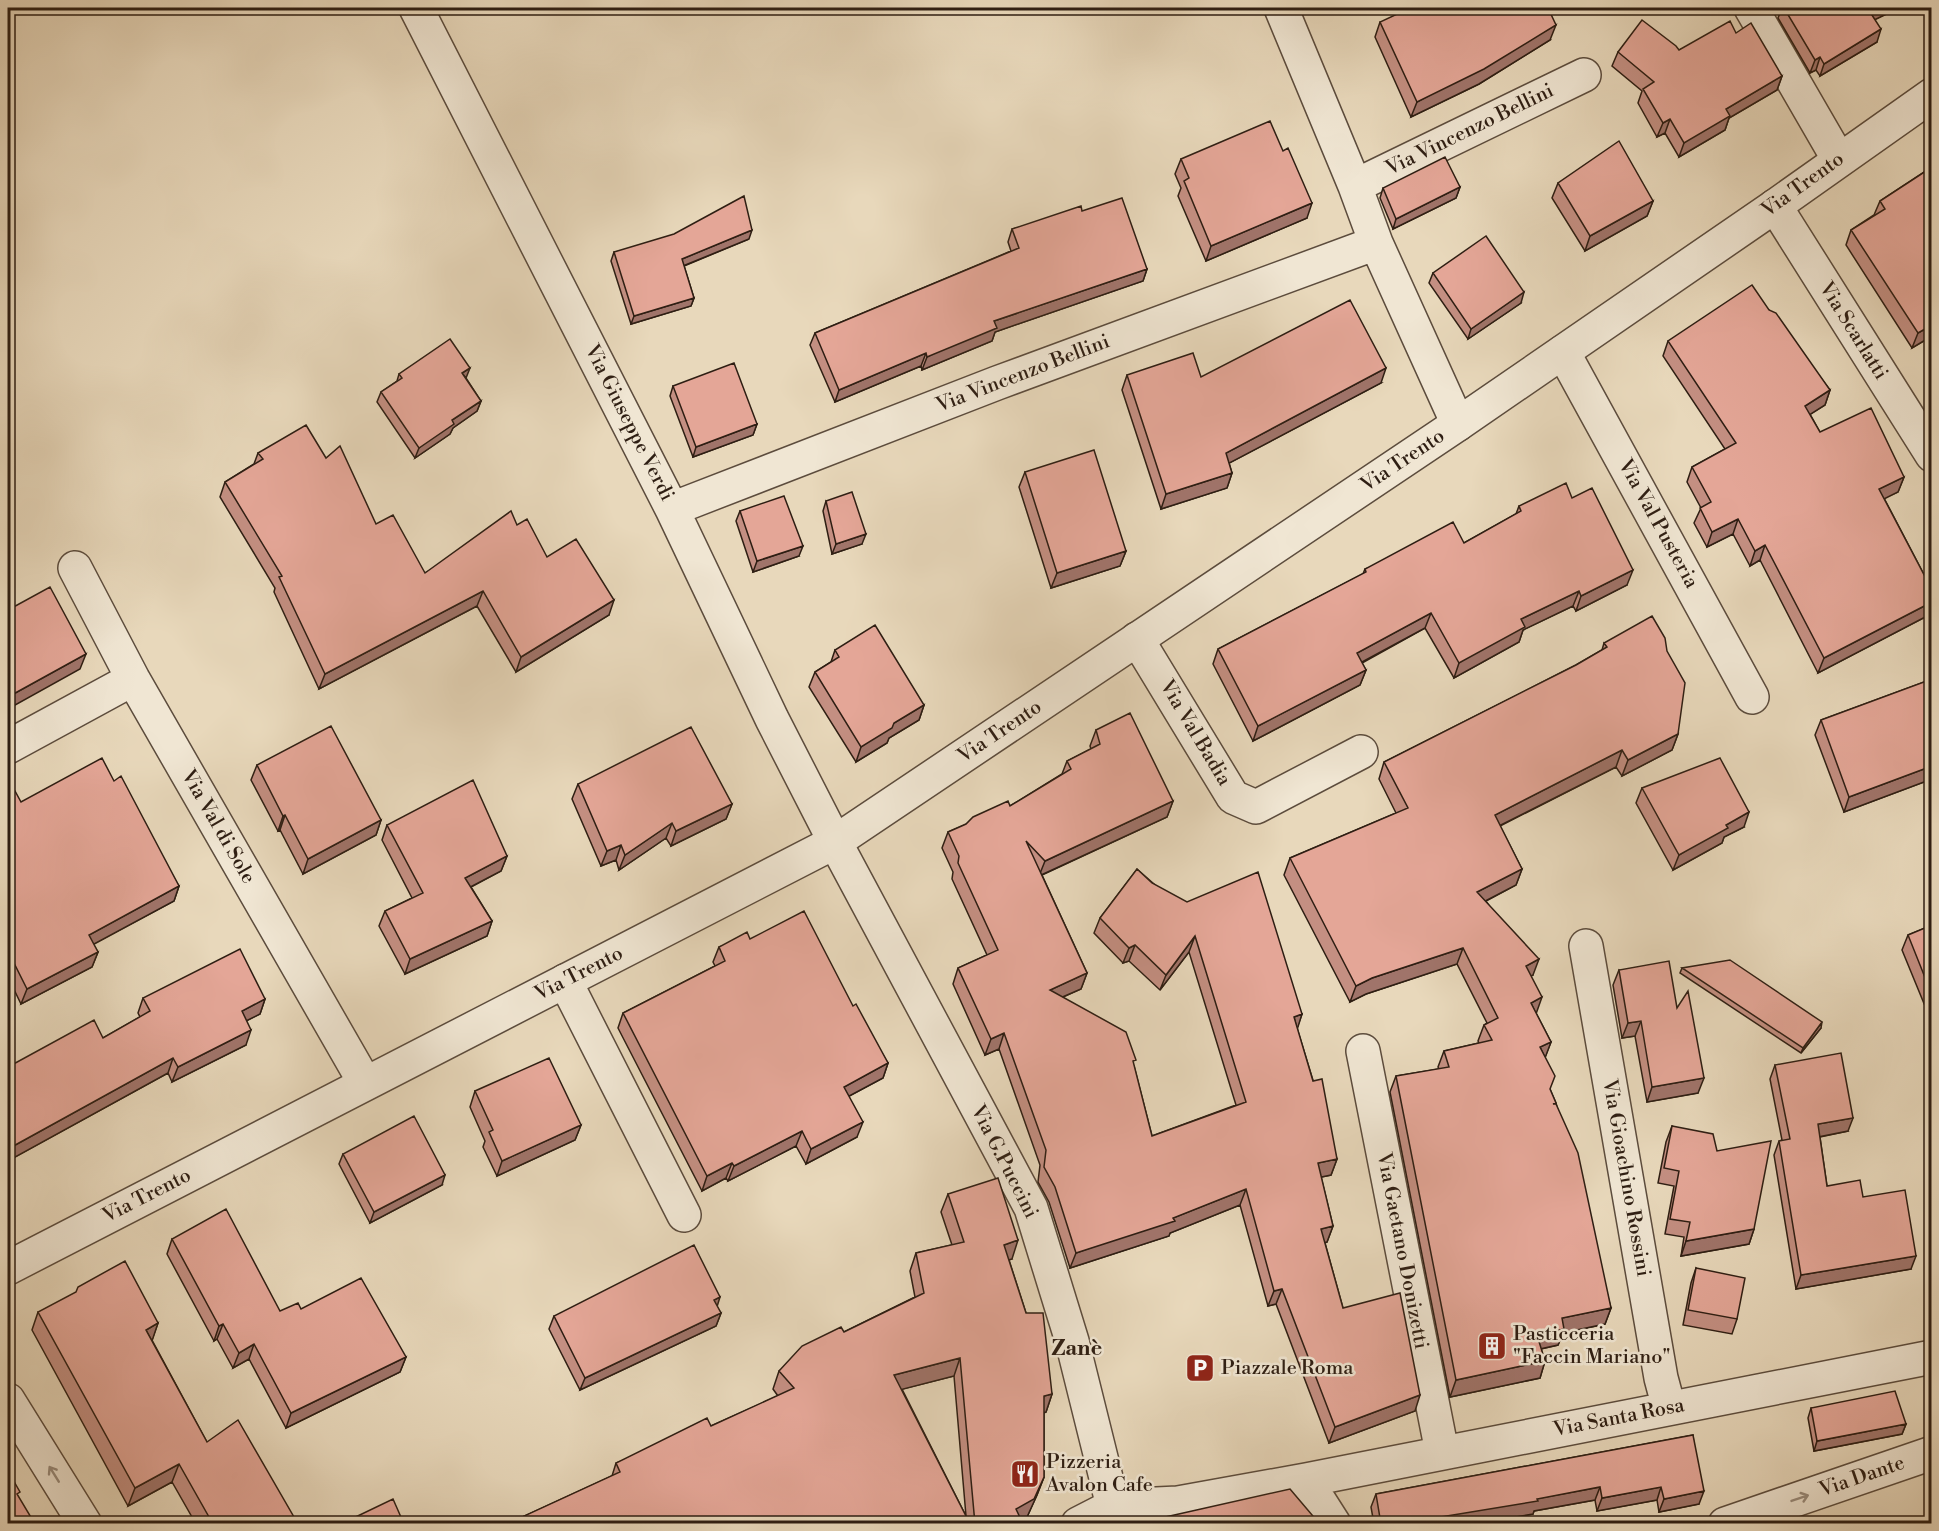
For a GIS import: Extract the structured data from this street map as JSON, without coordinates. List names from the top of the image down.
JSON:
{
  "streets": {
    "street": [
      "Via Vincenzo Bellini",
      "Via Trento",
      "Via Scarlatti",
      "Via Giuseppe Verdi",
      "Via Val Pusteria",
      "Via Val Badia",
      "Via Val di Sole",
      "Via G.Puccini",
      "Via Gioachino Rossini",
      "Via Gaetano Donizetti",
      "Via Santa Rosa",
      "Via Dante"
    ]
  },
  "crossings": [
    ["Via Vincenzo Bellini", "Via Giuseppe Verdi"],
    ["Via Trento", "Via Scarlatti"],
    ["Via Trento", "Via Giuseppe Verdi"],
    ["Via Trento", "Via Val Pusteria"],
    ["Via Trento", "Via Val Badia"],
    ["Via Trento", "Via Val di Sole"],
    ["Via Trento", "Via G.Puccini"],
    ["Via Giuseppe Verdi", "Via G.Puccini"],
    ["Via G.Puccini", "Via Santa Rosa"],
    ["Via Gioachino Rossini", "Via Santa Rosa"],
    ["Via Gaetano Donizetti", "Via Santa Rosa"]
  ],
  "one_way": ["Via Dante"],
  "districts": ["Zanè"],
  "places": {
    "building": ["Pasticceria \"Faccin Mariano\""],
    "parking": ["Piazzale Roma"],
    "restaurant": ["Pizzeria Avalon Cafe"]
  }
}
